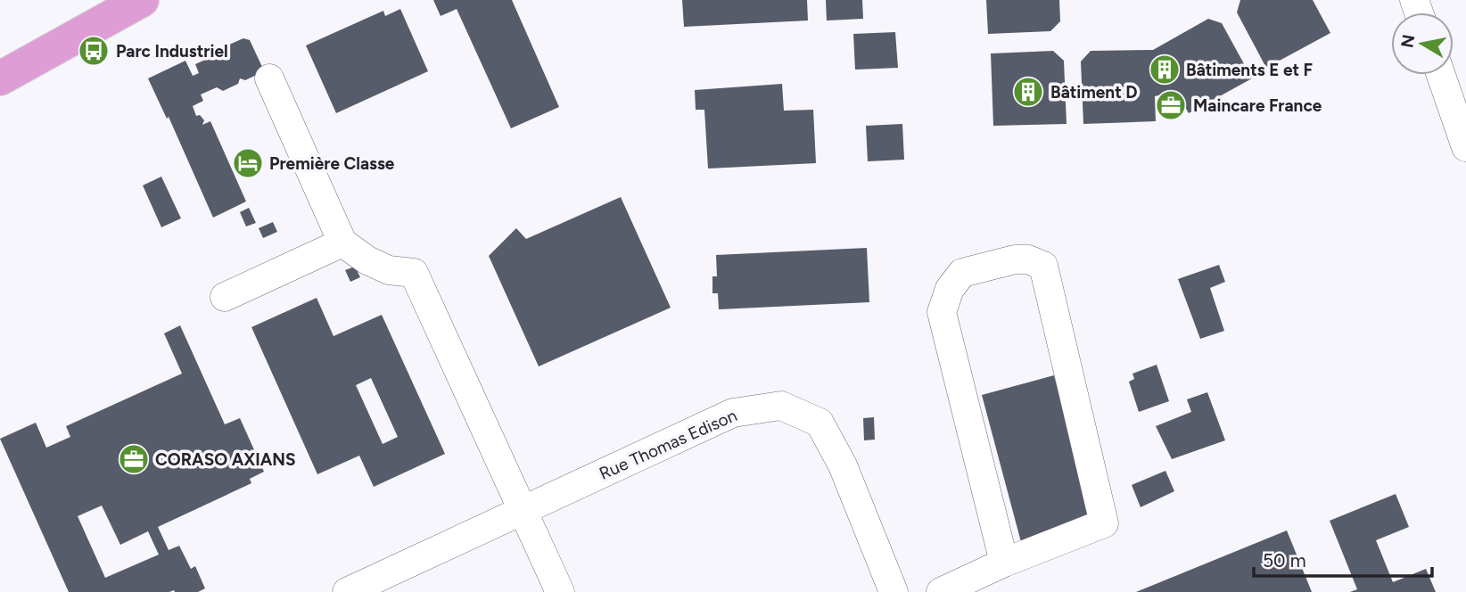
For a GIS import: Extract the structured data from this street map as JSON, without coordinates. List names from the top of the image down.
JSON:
{
  "streets": {
    "street": ["Rue Thomas Edison"]
  },
  "places": {
    "bus stop": ["Parc Industriel"],
    "building": ["Bâtiments E et F", "Bâtiment D"],
    "office": ["Maincare France", "CORASO AXIANS"],
    "hotel": ["Première Classe"]
  },
  "scale_bar": "50 m",
  "north": "left"
}
